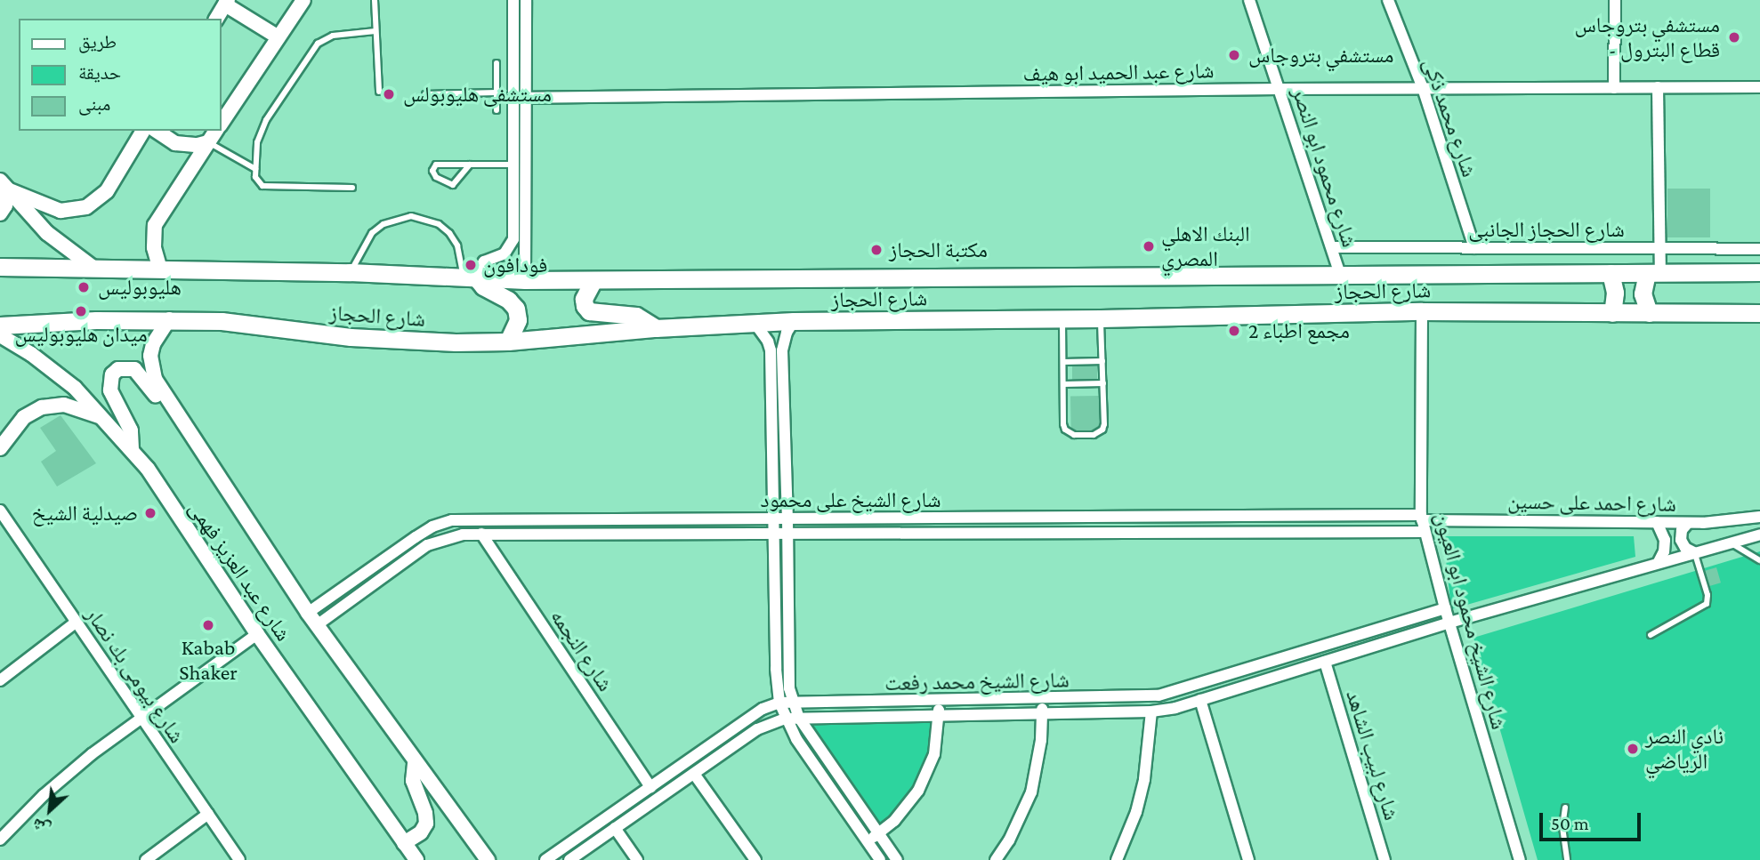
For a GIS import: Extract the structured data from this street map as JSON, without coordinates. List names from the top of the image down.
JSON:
{
  "streets": {
    "main road": ["شارع الحجاز", "شارع عبد العزيز فهمى"],
    "street": [
      "شارع عبد الحميد ابو هيف",
      "شارع محمد ذكى",
      "شارع محمود ابو النصر",
      "شارع الحجاز الجانبى",
      "شارع الشيخ على محمود",
      "شارع احمد على حسين",
      "شارع الشيخ محمود ابو العيون",
      "شارع النجمه",
      "شارع بيومى بك نصار",
      "شارع الشيخ محمد رفعت",
      "شارع لبيب الشاهد"
    ]
  },
  "crossings": [
    ["شارع عبد الحميد ابو هيف", "شارع محمد ذكى"],
    ["شارع عبد الحميد ابو هيف", "شارع محمود ابو النصر"],
    ["شارع محمد ذكى", "شارع الحجاز الجانبى"],
    ["شارع محمود ابو النصر", "شارع الحجاز الجانبى"],
    ["شارع محمود ابو النصر", "شارع الحجاز"],
    ["شارع الحجاز", "شارع عبد العزيز فهمى"],
    ["شارع الحجاز", "شارع الشيخ محمود ابو العيون"],
    ["شارع الشيخ على محمود", "شارع احمد على حسين"],
    ["شارع الشيخ على محمود", "شارع عبد العزيز فهمى"],
    ["شارع الشيخ على محمود", "شارع الشيخ محمود ابو العيون"],
    ["شارع الشيخ على محمود", "شارع النجمه"],
    ["شارع احمد على حسين", "شارع الشيخ محمود ابو العيون"],
    ["شارع الشيخ محمود ابو العيون", "شارع الشيخ محمد رفعت"],
    ["شارع النجمه", "شارع الشيخ محمد رفعت"],
    ["شارع الشيخ محمد رفعت", "شارع لبيب الشاهد"]
  ],
  "places": [
    "مستشفي بتروجاس - قطاع البترول",
    "مستشفي بتروجاس",
    "مستشفى هليوبولس",
    "البنك الاهلي المصري",
    "مكتبة الحجاز",
    "فودافون",
    "هليوبوليس",
    "ميدان هليوبوليس",
    "مجمع اطباء 2",
    "صيدلية الشيخ",
    "Kabab Shaker",
    "نادي النصر الرياضي"
  ],
  "legend": ["طريق", "حديقة", "مبنى"],
  "scale_bar": "50 m",
  "north": "bottom left"
}
